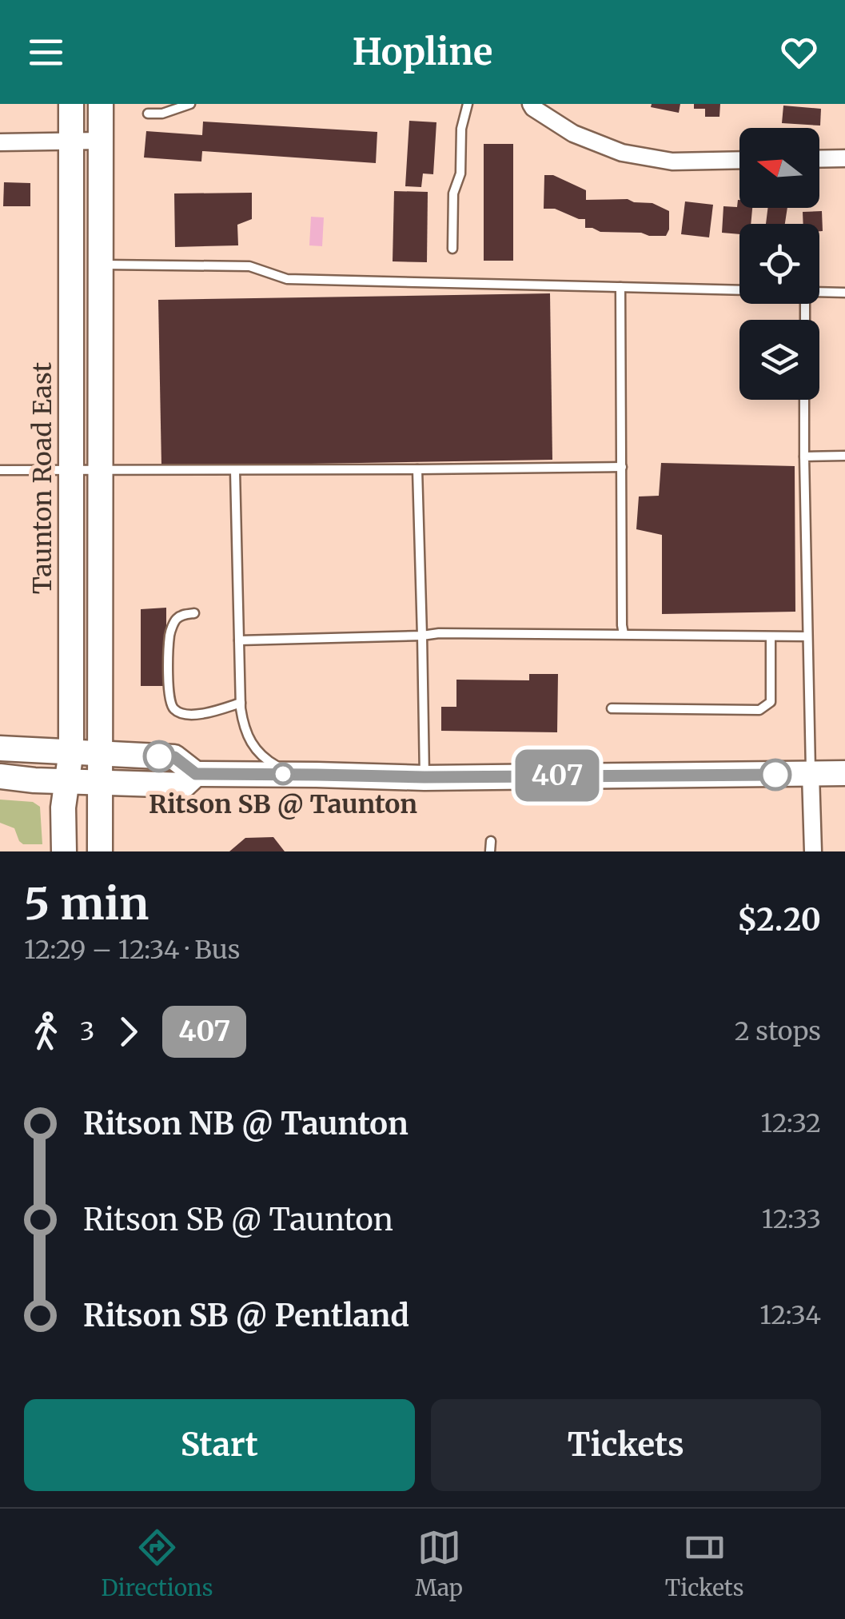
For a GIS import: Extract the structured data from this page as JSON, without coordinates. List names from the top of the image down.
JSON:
{
  "streets": {
    "main road": ["Taunton Road East"]
  },
  "places": ["Ritson SB @ Taunton"],
  "lines": ["bus line 407"],
  "north": "left",
  "page": {
    "header": "Hopline",
    "on_map": "407",
    "heading": ["5 min", "12:29 – 12:34 · Bus", "$2.20"],
    "legs": ["3", "407", "2 stops"],
    "list": [
      {
        "name": "Ritson NB @ Taunton",
        "value": "12:32"
      },
      {
        "name": "Ritson SB @ Taunton",
        "value": "12:33"
      },
      {
        "name": "Ritson SB @ Pentland",
        "value": "12:34"
      }
    ],
    "buttons": ["Start", "Tickets"],
    "tabs": ["Directions", "Map", "Tickets"]
  }
}
